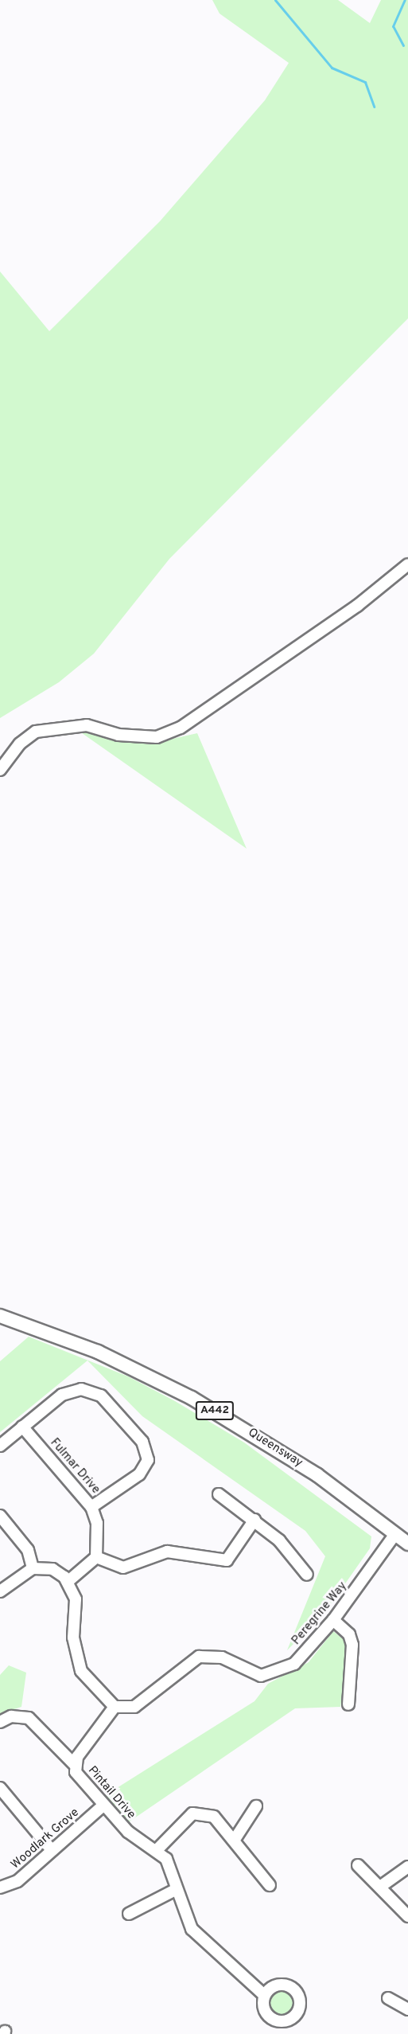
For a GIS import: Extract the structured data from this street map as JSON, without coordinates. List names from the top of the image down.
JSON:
{
  "streets": {
    "main road": ["A442", "Queensway"],
    "street": [
      "Fulmar Drive",
      "Peregrine Way",
      "Pintail Drive",
      "Woodlark Grove"
    ]
  },
  "crossings": [
    ["Queensway", "Peregrine Way"],
    ["Peregrine Way", "Pintail Drive"],
    ["Pintail Drive", "Woodlark Grove"]
  ]
}
